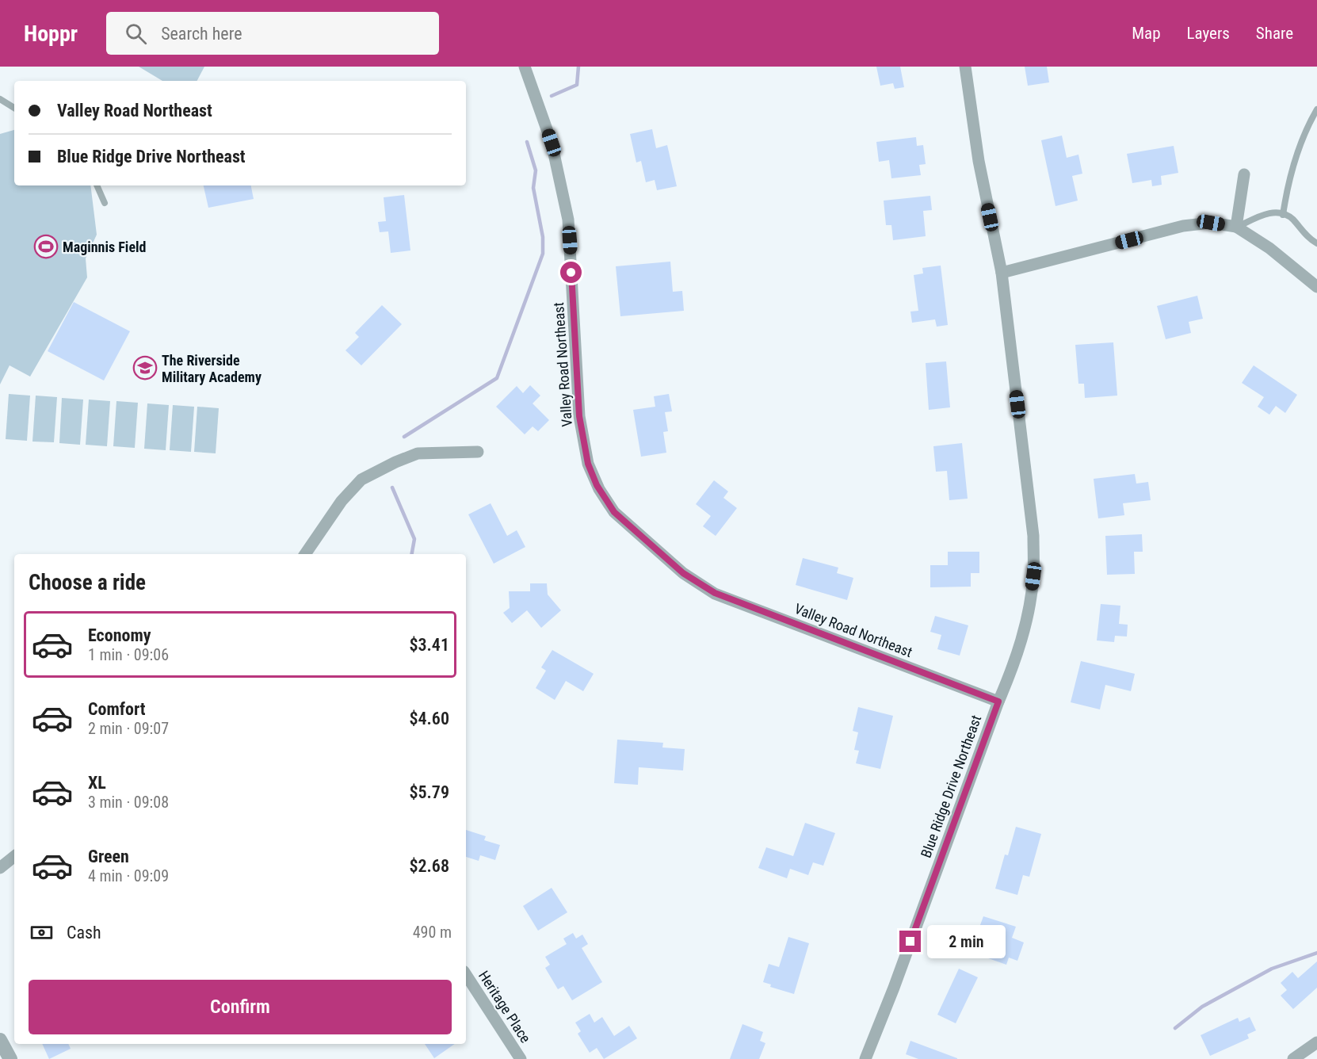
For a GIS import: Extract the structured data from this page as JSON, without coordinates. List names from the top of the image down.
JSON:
{
  "streets": {
    "street": ["Valley Road Northeast", "Blue Ridge Drive Northeast", "Heritage Place"]
  },
  "crossings": [
    ["Valley Road Northeast", "Blue Ridge Drive Northeast"]
  ],
  "places": {
    "sports": ["Maginnis Field"],
    "school or university": ["The Riverside Military Academy"]
  },
  "page": {
    "header": "Hoppr",
    "search": "Search here",
    "nav": ["Map", "Layers", "Share"],
    "banner": ["Valley Road Northeast", "Blue Ridge Drive Northeast"],
    "heading": "Choose a ride",
    "list": [
      {
        "name": "Economy",
        "note": "1 min · 09:06",
        "value": "$3.41"
      },
      {
        "name": "Comfort",
        "note": "2 min · 09:07",
        "value": "$4.60"
      },
      {
        "name": "XL",
        "note": "3 min · 09:08",
        "value": "$5.79"
      },
      {
        "name": "Green",
        "note": "4 min · 09:09",
        "value": "$2.68"
      }
    ],
    "pay": ["Cash", "490 m"],
    "bubble": "2 min",
    "buttons": "Confirm"
  }
}
